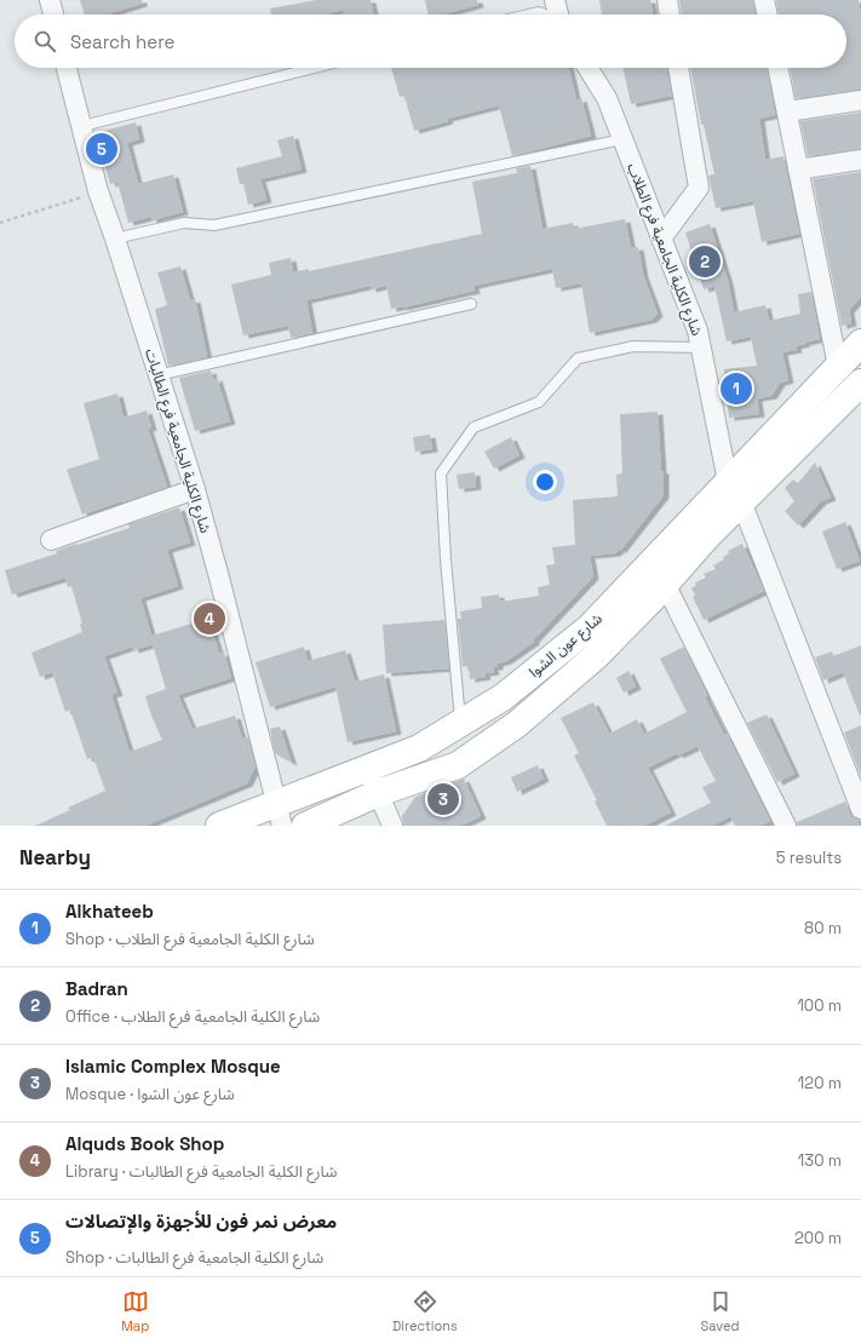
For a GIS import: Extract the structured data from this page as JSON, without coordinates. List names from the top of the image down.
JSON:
{
  "streets": {
    "main road": ["شارع عون الشوا"],
    "street": ["شارع الكلية الجامعية فرع الطلاب", "شارع الكلية الجامعية فرع الطالبات"]
  },
  "crossings": [
    ["شارع الكلية الجامعية فرع الطلاب", "شارع عون الشوا"],
    ["شارع الكلية الجامعية فرع الطالبات", "شارع عون الشوا"]
  ],
  "page": {
    "search": "Search here",
    "pins": [
      "5",
      "2",
      "1",
      "4",
      "3"
    ],
    "heading": ["Nearby", "5 results"],
    "list": [
      {
        "mark": "1",
        "name": "Alkhateeb",
        "note": "Shop · شارع الكلية الجامعية فرع الطلاب",
        "value": "80 m"
      },
      {
        "mark": "2",
        "name": "Badran",
        "note": "Office · شارع الكلية الجامعية فرع الطلاب",
        "value": "100 m"
      },
      {
        "mark": "3",
        "name": "Islamic Complex Mosque",
        "note": "Mosque · شارع عون الشوا",
        "value": "120 m"
      },
      {
        "mark": "4",
        "name": "Alquds Book Shop",
        "note": "Library · شارع الكلية الجامعية فرع الطالبات",
        "value": "130 m"
      },
      {
        "mark": "5",
        "name": "معرض نمر فون للأجهزة والإتصالات",
        "note": "Shop · شارع الكلية الجامعية فرع الطالبات",
        "value": "200 m"
      }
    ],
    "nav": ["Map", "Directions", "Saved"]
  }
}
